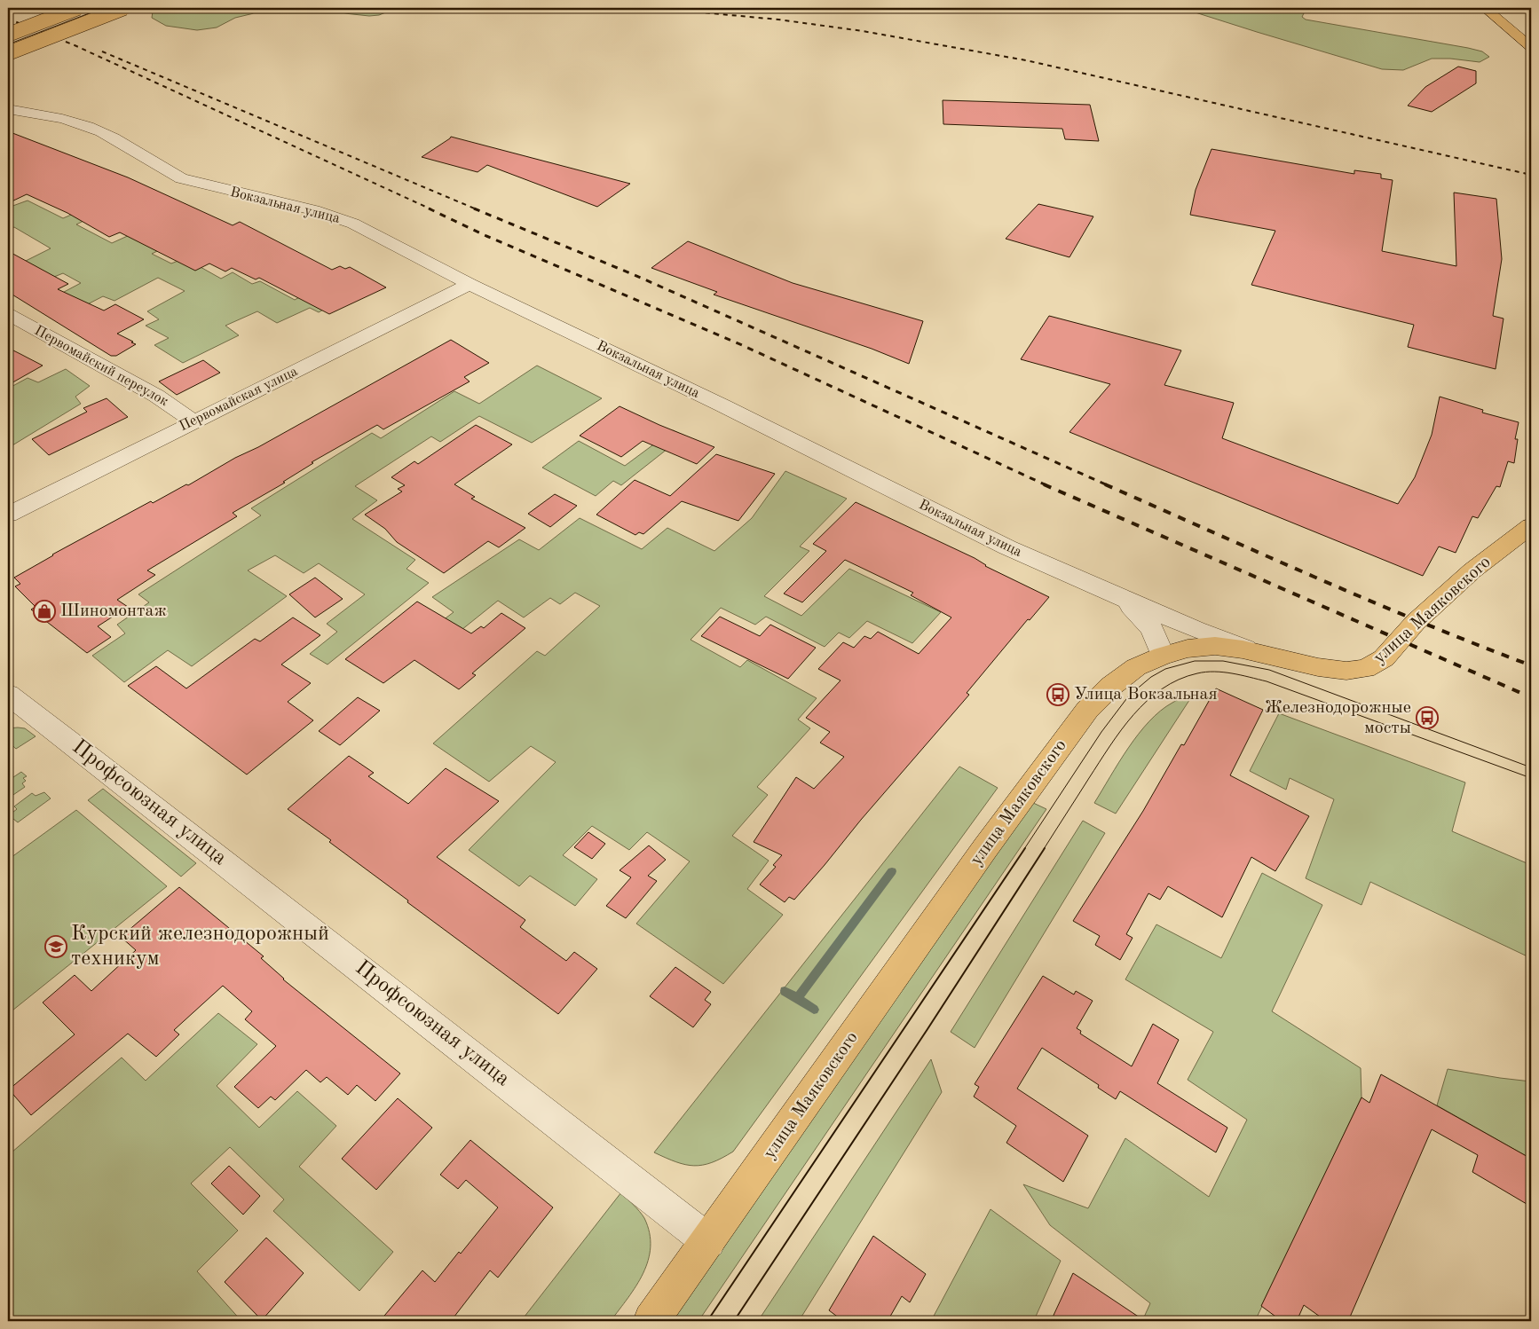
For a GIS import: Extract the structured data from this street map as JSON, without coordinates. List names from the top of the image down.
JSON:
{
  "streets": {
    "main road": ["улица Маяковского"],
    "street": [
      "Вокзальная улица",
      "Первомайский переулок",
      "Первомайская улица",
      "Профсоюзная улица"
    ]
  },
  "crossings": [
    ["Вокзальная улица", "Первомайская улица"],
    ["Вокзальная улица", "улица Маяковского"],
    ["Первомайский переулок", "Первомайская улица"],
    ["улица Маяковского", "Профсоюзная улица"]
  ],
  "places": {
    "shop": ["Шиномонтаж"],
    "bus stop": ["Улица Вокзальная", "Железнодорожные мосты"],
    "school or university": ["Курский железнодорожный техникум"]
  }
}
